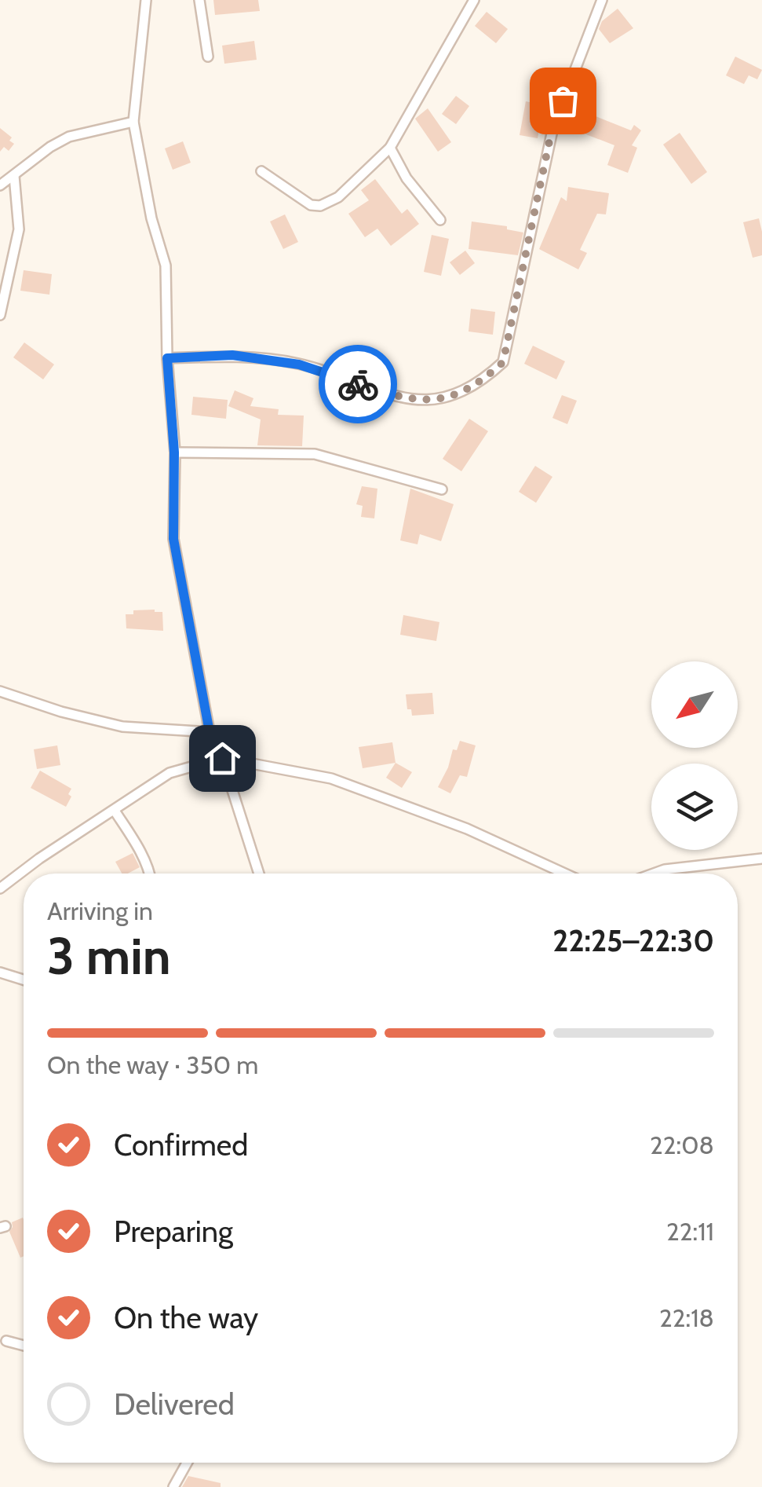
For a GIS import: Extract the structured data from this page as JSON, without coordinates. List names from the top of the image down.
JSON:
{
  "north": "bottom left",
  "page": {
    "heading": ["3 min", "Arriving in", "22:25–22:30"],
    "bar": "On the way · 350 m",
    "list": [
      ["Confirmed", "22:08"],
      ["Preparing", "22:11"],
      ["On the way", "22:18"],
      "Delivered"
    ]
  }
}
